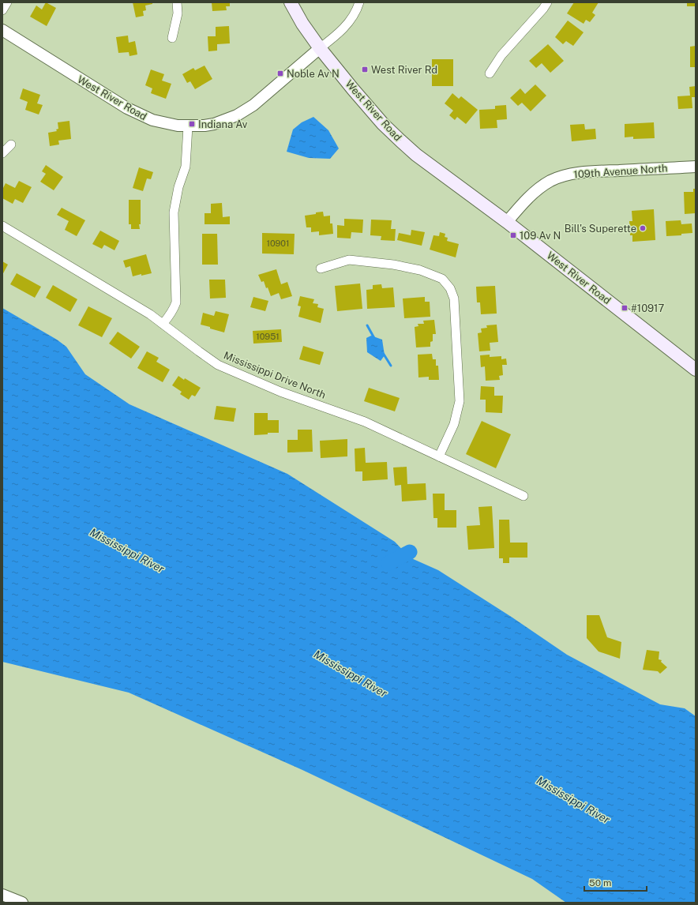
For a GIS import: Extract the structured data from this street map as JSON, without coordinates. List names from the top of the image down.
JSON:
{
  "streets": {
    "main road": ["West River Road"],
    "street": ["109th Avenue North", "Mississippi Drive North"]
  },
  "crossings": [
    ["West River Road", "109th Avenue North"]
  ],
  "water": ["Mississippi River"],
  "places": {
    "transit": [
      "West River Rd",
      "Noble Av N",
      "Indiana Av",
      "109 Av N",
      "#10917"
    ],
    "other": ["Bill's Superette"]
  },
  "house_numbers": ["10901", "10951"],
  "scale_bar": "50 m"
}
